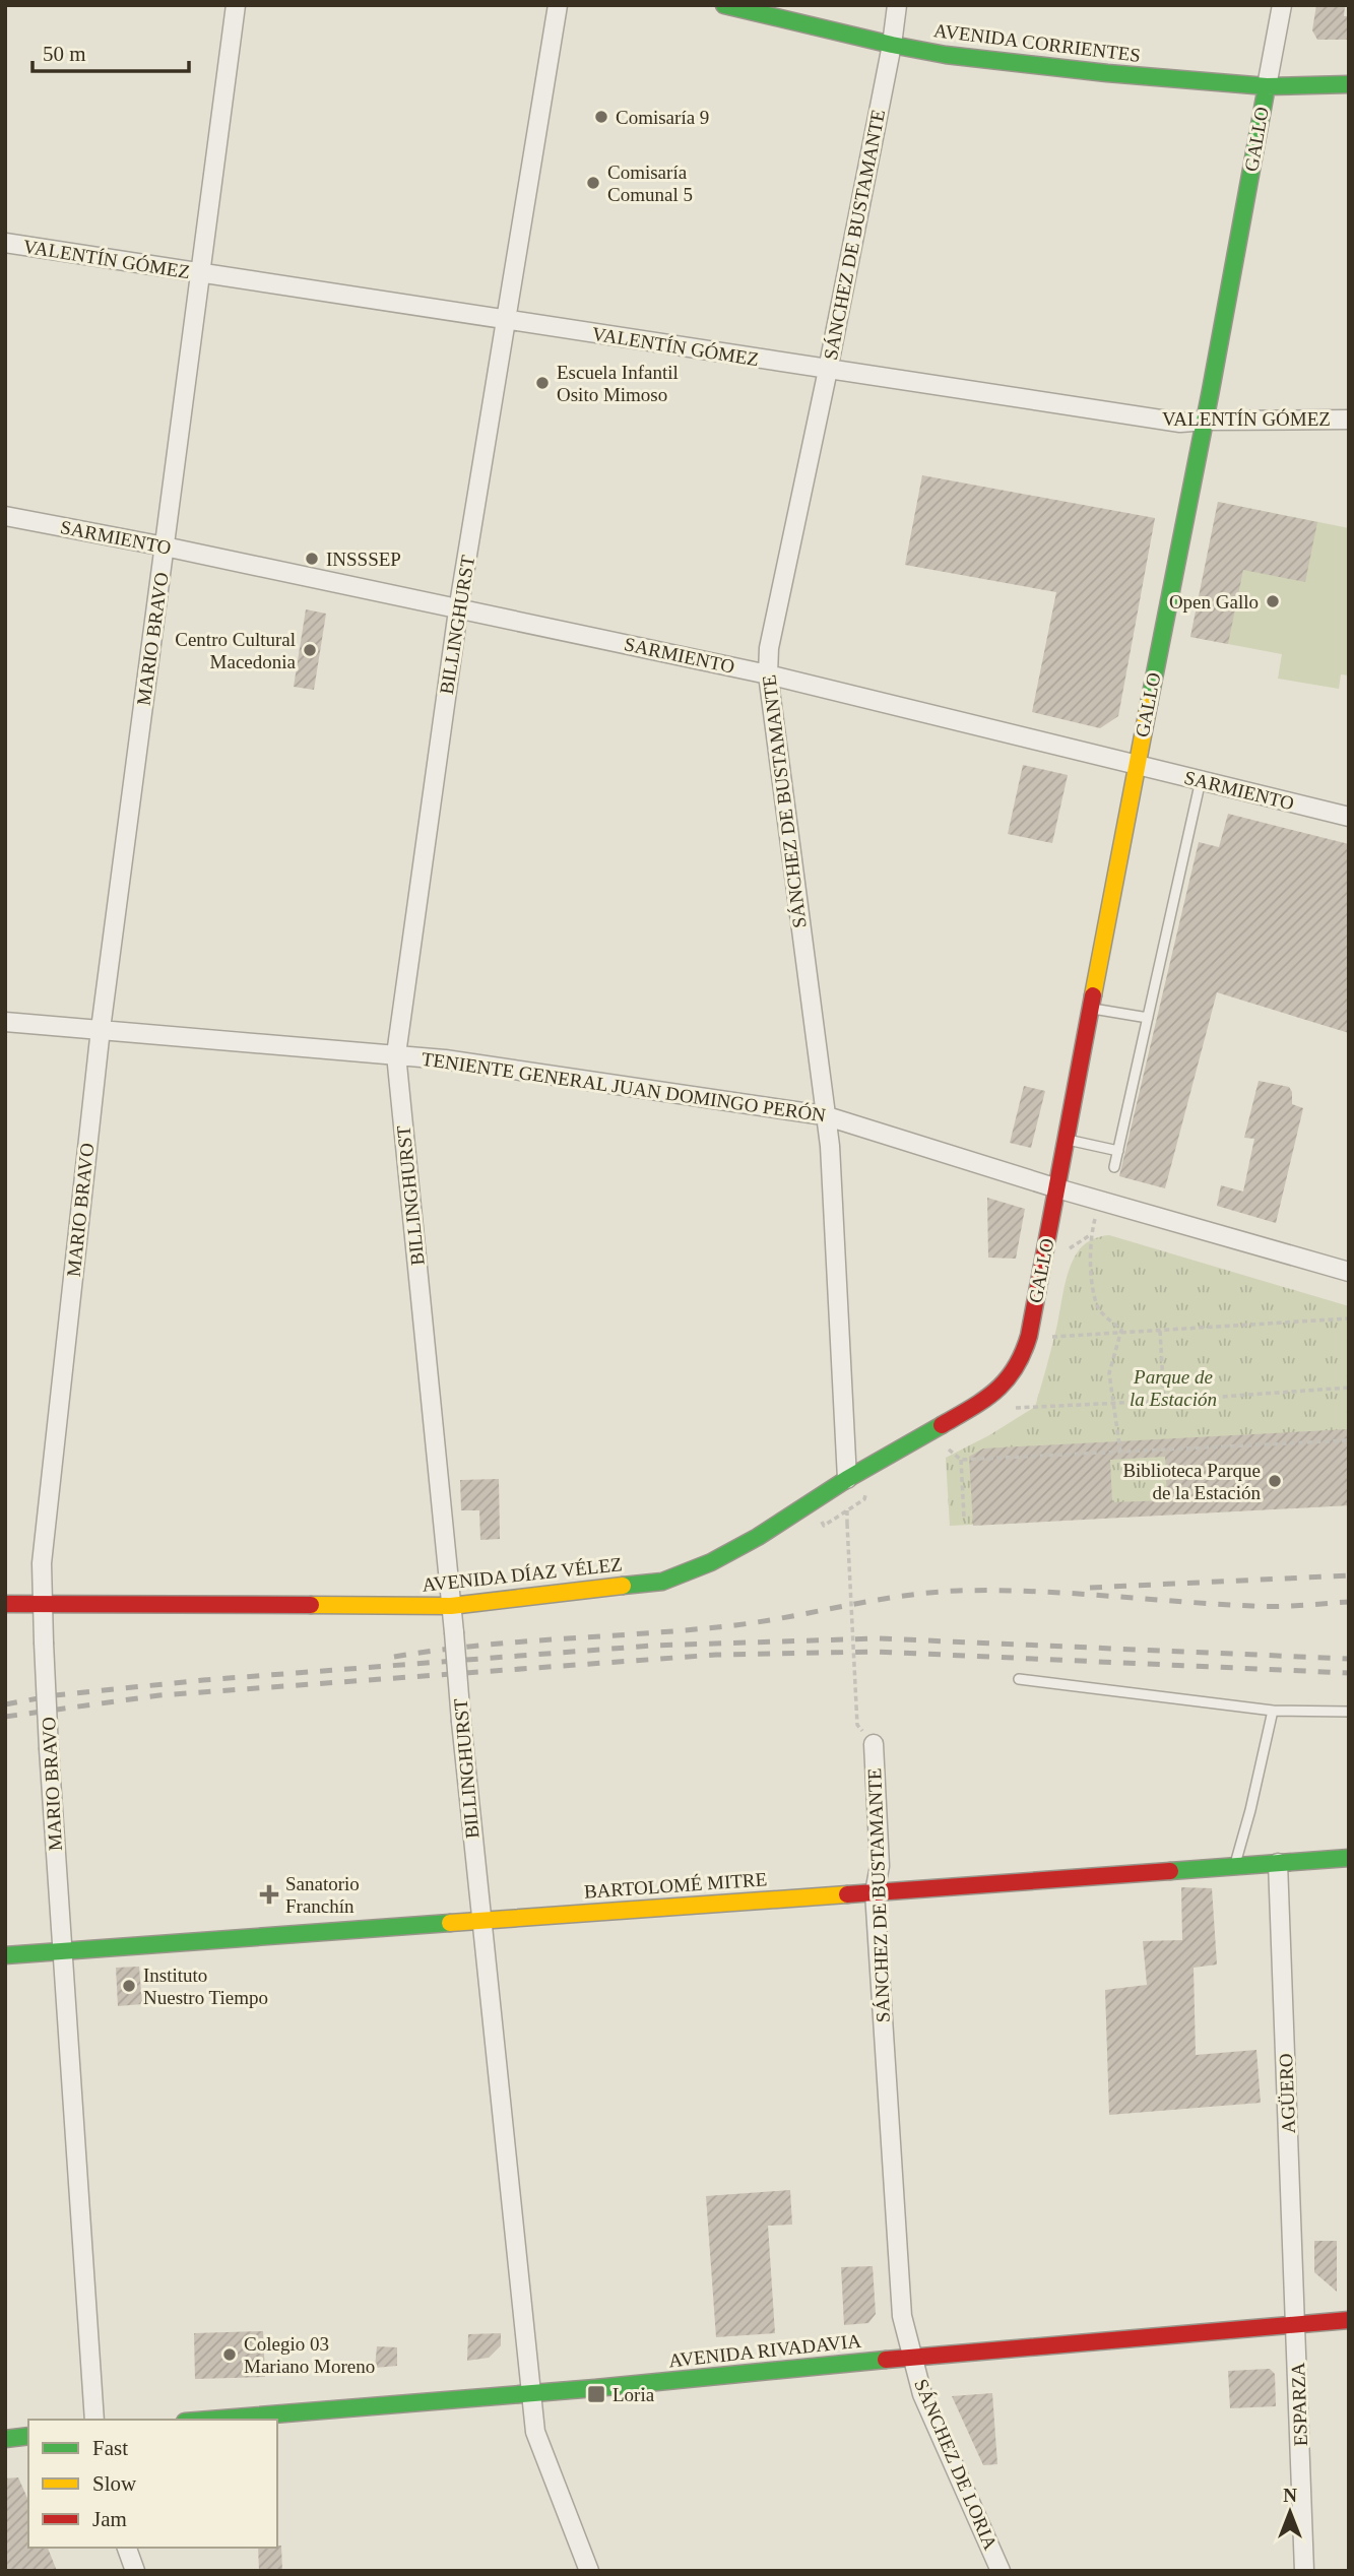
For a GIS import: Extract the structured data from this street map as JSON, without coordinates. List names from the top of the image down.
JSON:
{
  "streets": {
    "main road": [
      "AVENIDA CORRIENTES",
      "GALLO",
      "AVENIDA DÍAZ VÉLEZ",
      "BARTOLOMÉ MITRE",
      "AVENIDA RIVADAVIA"
    ],
    "street": [
      "SÁNCHEZ DE BUSTAMANTE",
      "VALENTÍN GÓMEZ",
      "SARMIENTO",
      "BILLINGHURST",
      "MARIO BRAVO",
      "TENIENTE GENERAL JUAN DOMINGO PERÓN",
      "AGÜERO",
      "ESPARZA",
      "SÁNCHEZ DE LORIA"
    ]
  },
  "crossings": [
    ["AVENIDA CORRIENTES", "GALLO"],
    ["AVENIDA CORRIENTES", "SÁNCHEZ DE BUSTAMANTE"],
    ["GALLO", "VALENTÍN GÓMEZ"],
    ["GALLO", "SARMIENTO"],
    ["GALLO", "TENIENTE GENERAL JUAN DOMINGO PERÓN"],
    ["GALLO", "AVENIDA DÍAZ VÉLEZ"],
    ["SÁNCHEZ DE BUSTAMANTE", "VALENTÍN GÓMEZ"],
    ["SÁNCHEZ DE BUSTAMANTE", "SARMIENTO"],
    ["SÁNCHEZ DE BUSTAMANTE", "TENIENTE GENERAL JUAN DOMINGO PERÓN"],
    ["SÁNCHEZ DE BUSTAMANTE", "AVENIDA DÍAZ VÉLEZ"],
    ["SÁNCHEZ DE BUSTAMANTE", "BARTOLOMÉ MITRE"],
    ["SÁNCHEZ DE BUSTAMANTE", "AVENIDA RIVADAVIA"],
    ["SÁNCHEZ DE BUSTAMANTE", "SÁNCHEZ DE LORIA"],
    ["VALENTÍN GÓMEZ", "BILLINGHURST"],
    ["VALENTÍN GÓMEZ", "MARIO BRAVO"],
    ["SARMIENTO", "BILLINGHURST"],
    ["SARMIENTO", "MARIO BRAVO"],
    ["BILLINGHURST", "TENIENTE GENERAL JUAN DOMINGO PERÓN"],
    ["BILLINGHURST", "AVENIDA DÍAZ VÉLEZ"],
    ["BILLINGHURST", "BARTOLOMÉ MITRE"],
    ["BILLINGHURST", "AVENIDA RIVADAVIA"],
    ["MARIO BRAVO", "TENIENTE GENERAL JUAN DOMINGO PERÓN"],
    ["MARIO BRAVO", "AVENIDA DÍAZ VÉLEZ"],
    ["MARIO BRAVO", "BARTOLOMÉ MITRE"],
    ["BARTOLOMÉ MITRE", "AGÜERO"],
    ["AGÜERO", "AVENIDA RIVADAVIA"],
    ["AGÜERO", "ESPARZA"],
    ["AVENIDA RIVADAVIA", "ESPARZA"],
    ["AVENIDA RIVADAVIA", "SÁNCHEZ DE LORIA"]
  ],
  "parks": ["Parque de la Estación"],
  "places": {
    "other": [
      "Comisaría 9",
      "Comisaría Comunal 5",
      "Escuela Infantil Osito Mimoso",
      "INSSSEP",
      "Open Gallo",
      "Centro Cultural Macedonia",
      "Biblioteca Parque de la Estación",
      "Instituto Nuestro Tiempo",
      "Colegio 03 Mariano Moreno"
    ],
    "health": ["Sanatorio Franchín"],
    "transit": ["Loria"]
  },
  "legend": ["Fast", "Slow", "Jam"],
  "scale_bar": "50 m",
  "north": "top"
}
